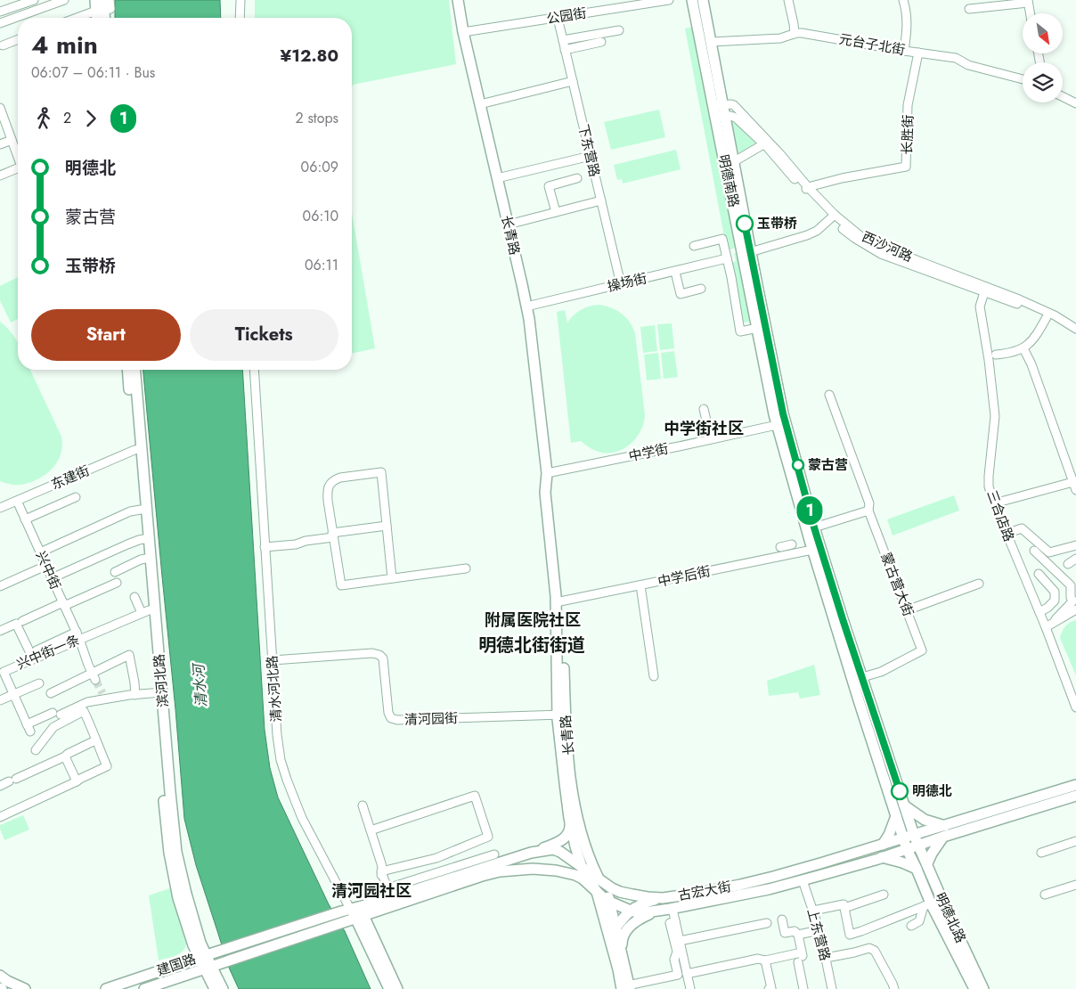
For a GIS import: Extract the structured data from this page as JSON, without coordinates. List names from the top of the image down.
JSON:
{
  "streets": {
    "main road": [
      "明德南路",
      "长青路",
      "滨河北路",
      "清水河北路",
      "古宏大街",
      "明德北路",
      "建国路"
    ],
    "street": [
      "公园街",
      "元台子北街",
      "长胜街",
      "下东营路",
      "西沙河路",
      "操场街",
      "中学街",
      "东建街",
      "三合店路",
      "兴中街",
      "中学后街",
      "蒙古营大街",
      "兴中街一条",
      "清河园街",
      "上东营路"
    ]
  },
  "crossings": [
    ["公园街", "下东营路"],
    ["公园街", "长青路"],
    ["元台子北街", "长胜街"],
    ["元台子北街", "明德南路"],
    ["长胜街", "西沙河路"],
    ["下东营路", "操场街"],
    ["明德南路", "西沙河路"],
    ["明德南路", "中学街"],
    ["明德南路", "中学后街"],
    ["明德南路", "蒙古营大街"],
    ["明德南路", "古宏大街"],
    ["明德南路", "明德北路"],
    ["长青路", "操场街"],
    ["长青路", "中学街"],
    ["长青路", "中学后街"],
    ["长青路", "清河园街"],
    ["长青路", "古宏大街"],
    ["西沙河路", "三合店路"],
    ["东建街", "兴中街"],
    ["东建街", "滨河北路"],
    ["兴中街", "兴中街一条"],
    ["兴中街一条", "滨河北路"],
    ["滨河北路", "建国路"],
    ["清水河北路", "清河园街"],
    ["清水河北路", "古宏大街"],
    ["清水河北路", "建国路"],
    ["古宏大街", "明德北路"],
    ["古宏大街", "上东营路"],
    ["古宏大街", "建国路"]
  ],
  "districts": [
    "中学街社区",
    "附属医院社区",
    "明德北街街道",
    "清河园社区"
  ],
  "water": ["清水河"],
  "places": ["玉带桥", "蒙古营", "明德北"],
  "lines": ["bus line 1"],
  "north": "bottom right",
  "page": {
    "on_map": "1",
    "heading": ["4 min", "06:07 – 06:11 · Bus", "¥12.80"],
    "legs": ["2", "1", "2 stops"],
    "list": [
      {
        "name": "明德北",
        "value": "06:09"
      },
      {
        "name": "蒙古营",
        "value": "06:10"
      },
      {
        "name": "玉带桥",
        "value": "06:11"
      }
    ],
    "buttons": ["Start", "Tickets"]
  }
}
